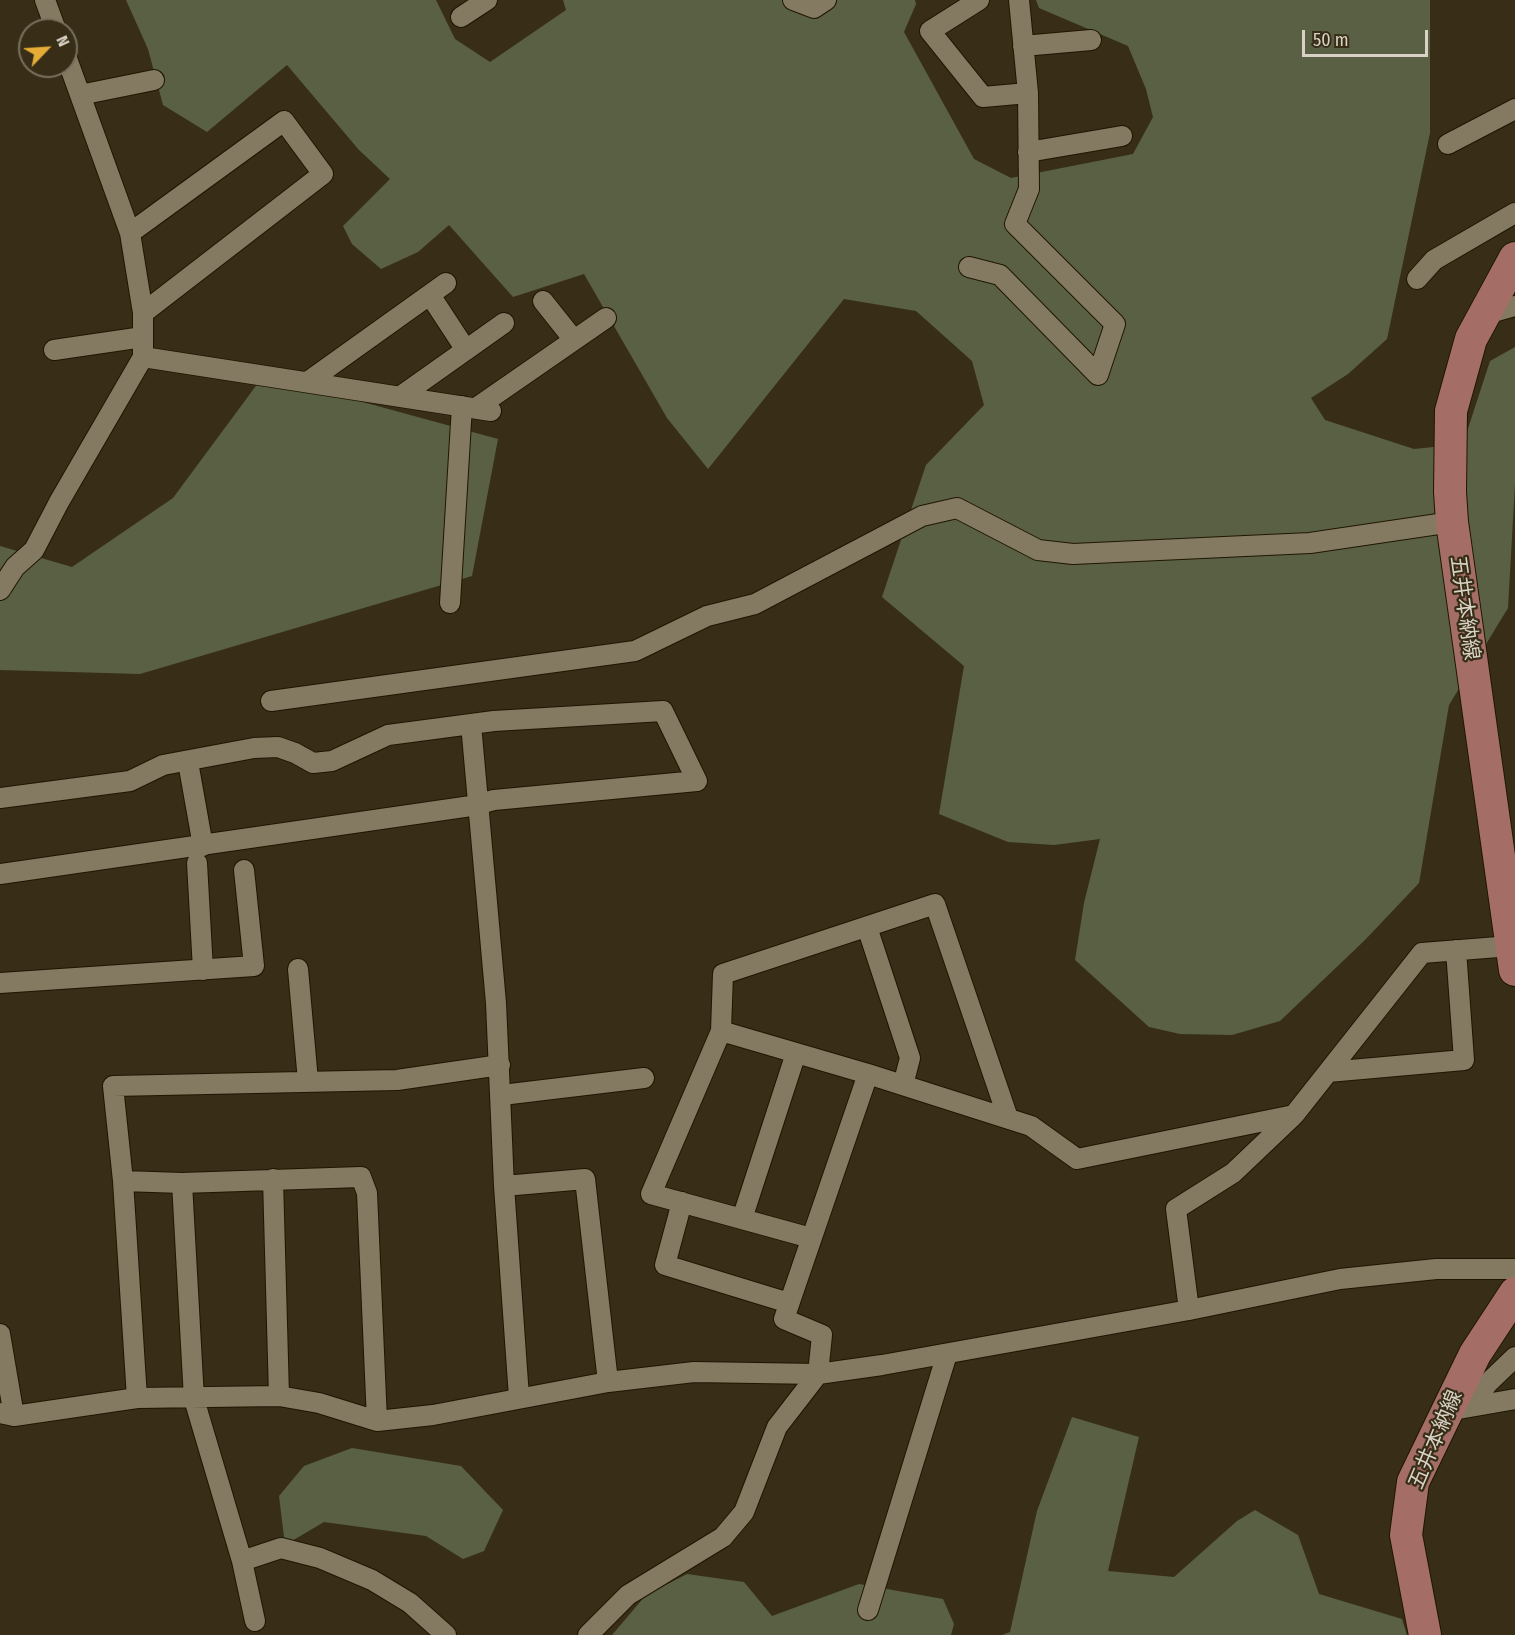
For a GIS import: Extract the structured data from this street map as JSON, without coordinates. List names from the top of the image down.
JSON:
{
  "streets": {
    "main road": ["五井本納線"]
  },
  "scale_bar": "50 m",
  "north": "top right"
}
